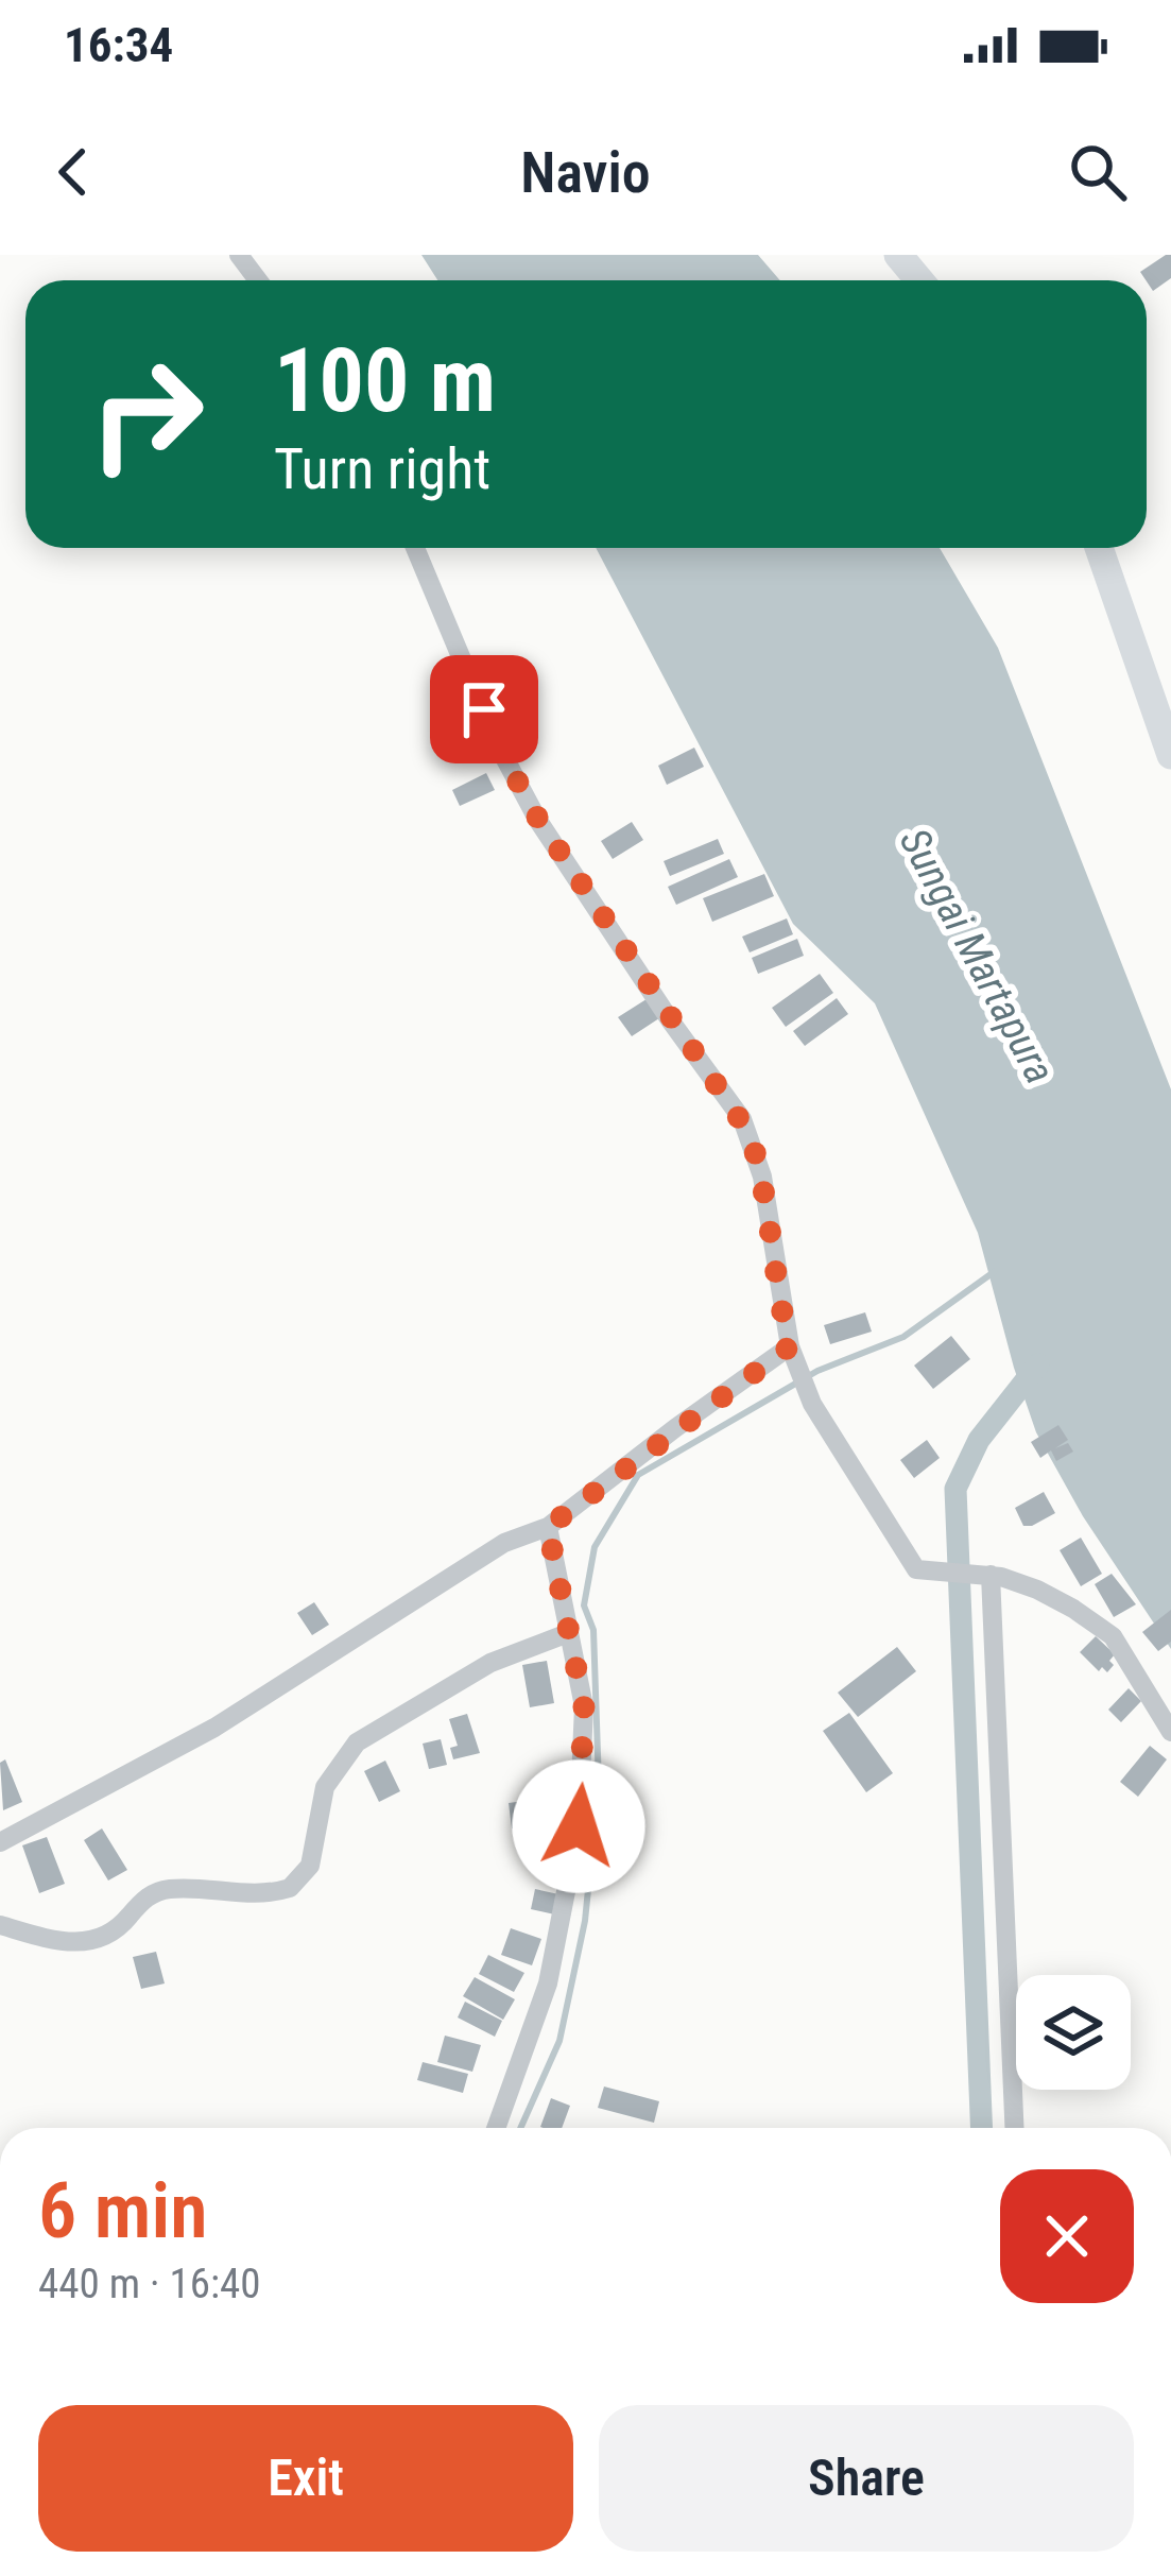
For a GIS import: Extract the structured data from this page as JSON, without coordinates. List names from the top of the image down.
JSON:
{
  "water": ["Sungai Martapura"],
  "page": {
    "status": "16:34",
    "header": "Navio",
    "turn": ["100 m", "Turn right"],
    "heading": ["6 min", "440 m · 16:40"],
    "buttons": ["Exit", "Share"]
  }
}
